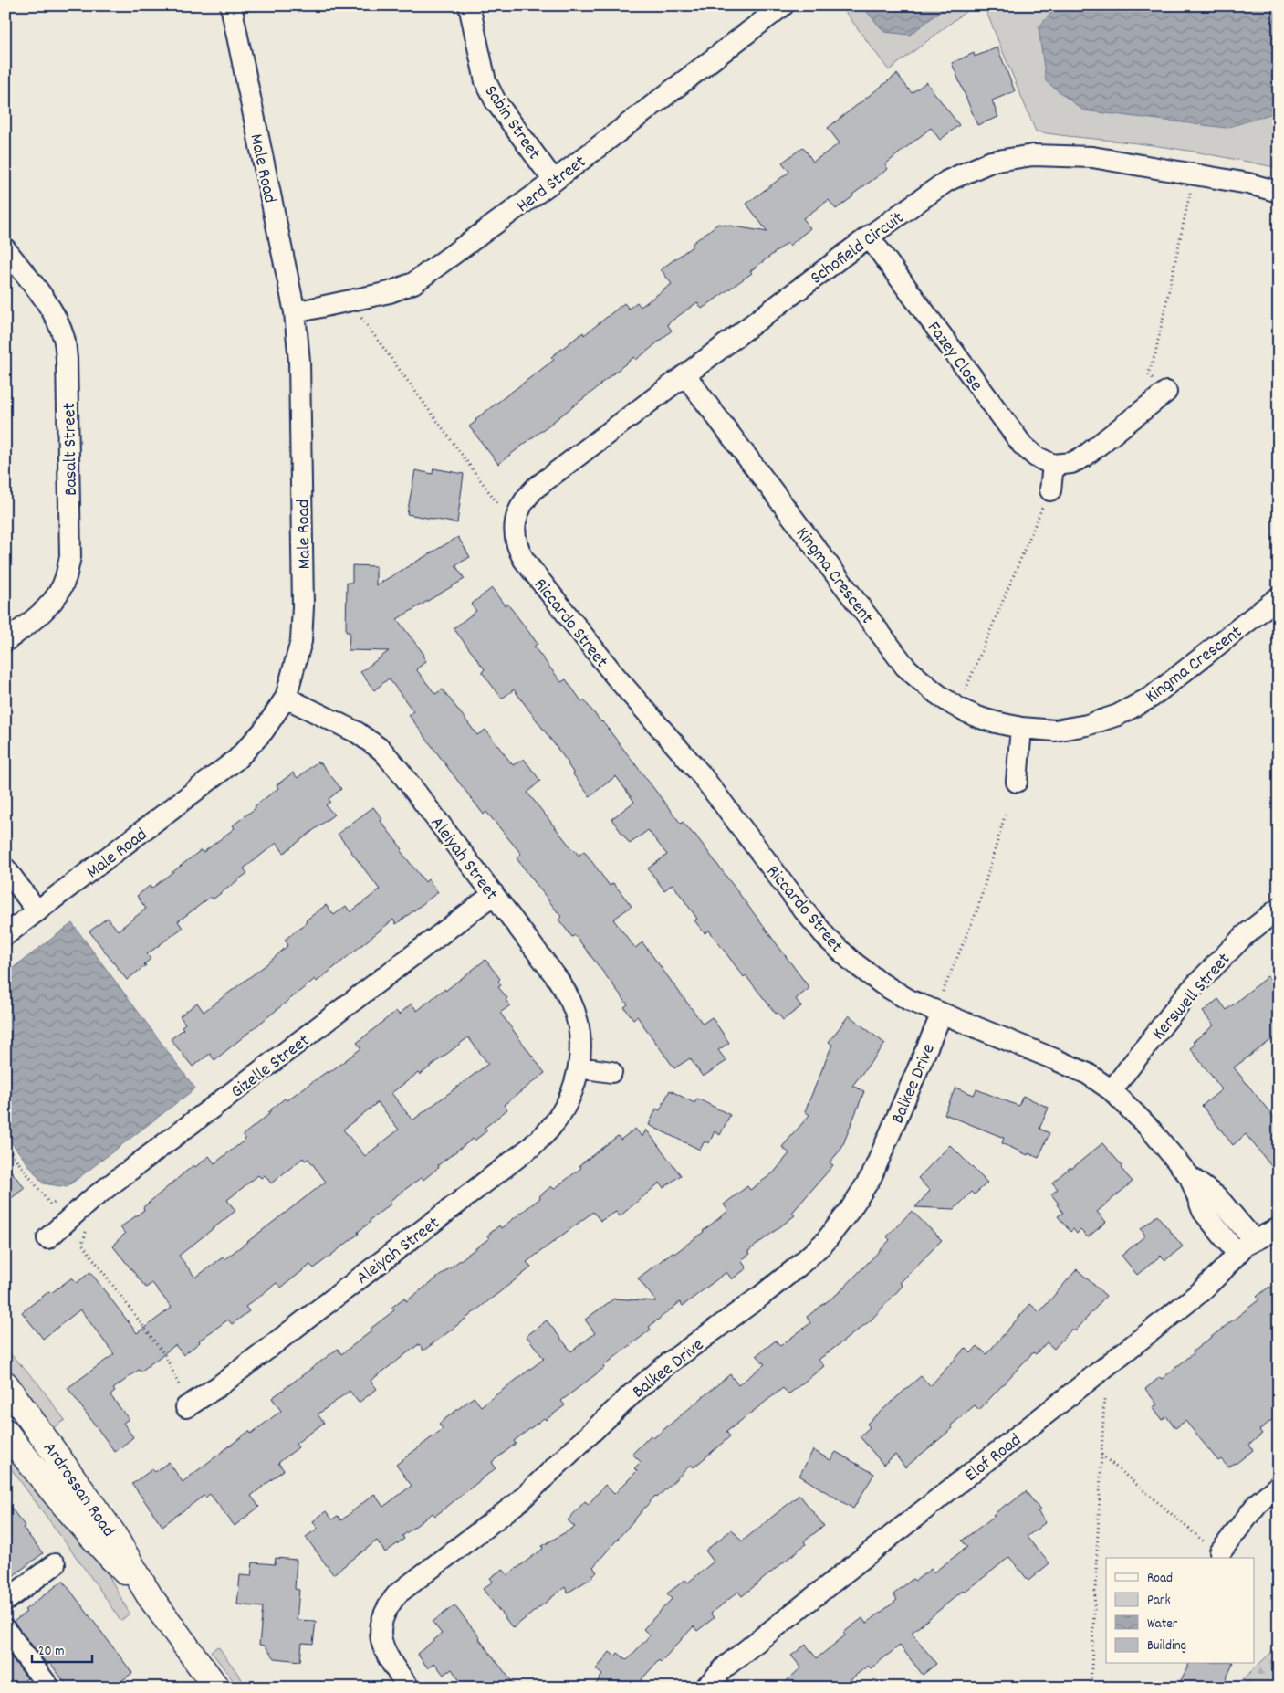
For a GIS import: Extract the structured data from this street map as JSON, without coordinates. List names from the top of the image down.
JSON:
{
  "streets": {
    "main road": ["Ardrossan Road"],
    "street": [
      "Sabin Street",
      "Male Road",
      "Herd Street",
      "Schofield Circuit",
      "Fazey Close",
      "Basalt Street",
      "Kingma Crescent",
      "Riccardo Street",
      "Aleiyah Street",
      "Kerswell Street",
      "Gizelle Street",
      "Balkee Drive",
      "Elof Road"
    ]
  },
  "crossings": [
    ["Sabin Street", "Herd Street"],
    ["Male Road", "Herd Street"],
    ["Male Road", "Aleiyah Street"],
    ["Schofield Circuit", "Fazey Close"],
    ["Schofield Circuit", "Kingma Crescent"],
    ["Schofield Circuit", "Riccardo Street"],
    ["Riccardo Street", "Kerswell Street"],
    ["Riccardo Street", "Balkee Drive"],
    ["Riccardo Street", "Elof Road"],
    ["Aleiyah Street", "Gizelle Street"]
  ],
  "legend": [
    "Road",
    "Park",
    "Water",
    "Building"
  ],
  "scale_bar": "20 m"
}
